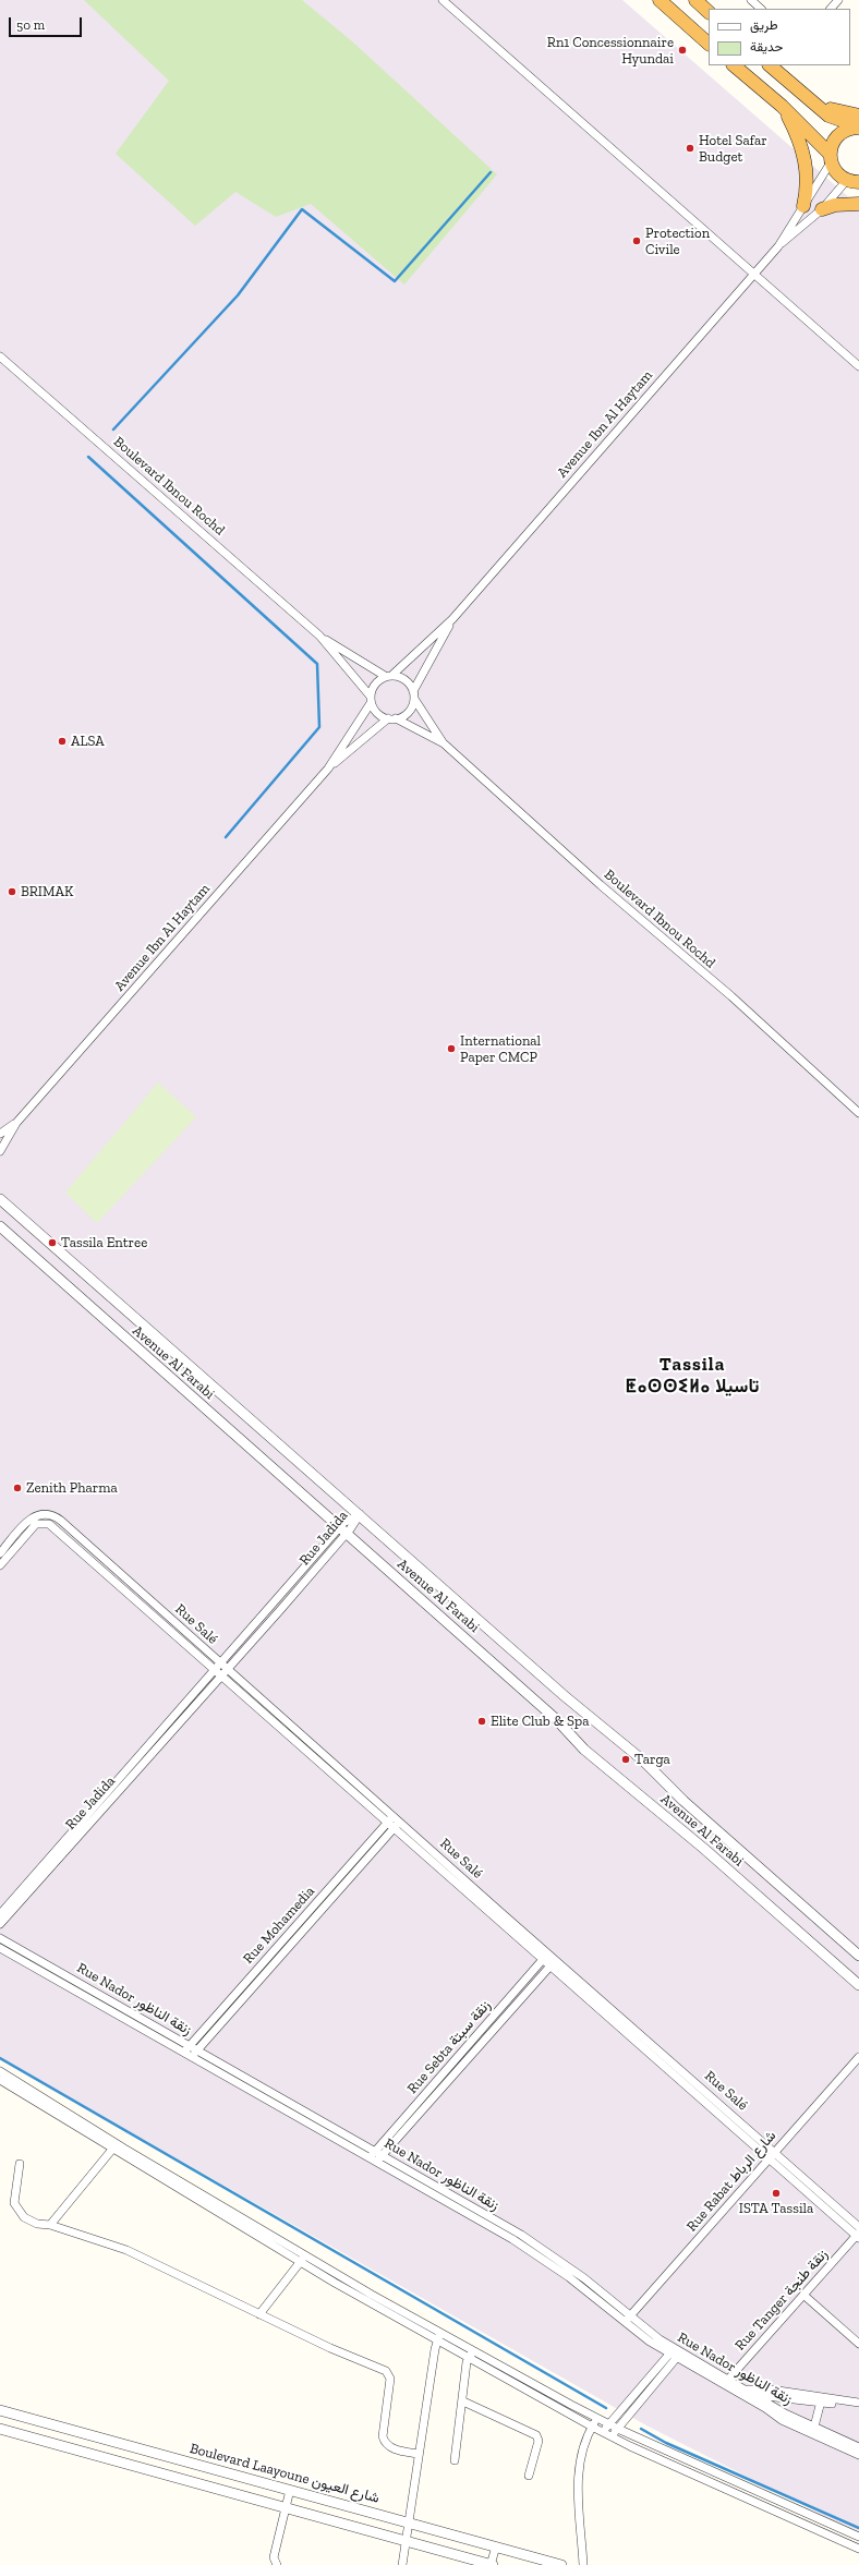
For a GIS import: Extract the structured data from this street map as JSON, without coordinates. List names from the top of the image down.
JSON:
{
  "streets": {
    "street": [
      "Avenue Ibn Al Haytam",
      "Boulevard Ibnou Rochd",
      "Avenue Al Farabi",
      "Rue Jadida",
      "Rue Salé",
      "Rue Mohamedia",
      "Rue Nador زنقة الناظور",
      "Rue Sebta زنقة سبتة",
      "Rue Rabat شارع الرباط",
      "Rue Tanger زنقة طنجة",
      "Boulevard Laayoune شارع العيون"
    ]
  },
  "crossings": [
    ["Avenue Ibn Al Haytam", "Boulevard Ibnou Rochd"],
    ["Avenue Al Farabi", "Rue Jadida"],
    ["Rue Jadida", "Rue Salé"],
    ["Rue Salé", "Rue Mohamedia"],
    ["Rue Salé", "Rue Sebta زنقة سبتة"],
    ["Rue Salé", "Rue Rabat شارع الرباط"],
    ["Rue Salé", "Rue Tanger زنقة طنجة"],
    ["Rue Mohamedia", "Rue Nador زنقة الناظور"],
    ["Rue Nador زنقة الناظور", "Rue Sebta زنقة سبتة"],
    ["Rue Nador زنقة الناظور", "Rue Rabat شارع الرباط"],
    ["Rue Nador زنقة الناظور", "Rue Tanger زنقة طنجة"]
  ],
  "districts": ["Tassila ⵟⴰⵙⵙⵉⵍⴰ تاسيلا"],
  "places": [
    "Rn1 Concessionnaire Hyundai",
    "Hotel Safar Budget",
    "Protection Civile",
    "ALSA",
    "BRIMAK",
    "International Paper CMCP",
    "Tassila Entree",
    "Zenith Pharma",
    "Elite Club & Spa",
    "Targa",
    "ISTA Tassila"
  ],
  "legend": ["طريق", "حديقة"],
  "scale_bar": "50 m"
}
